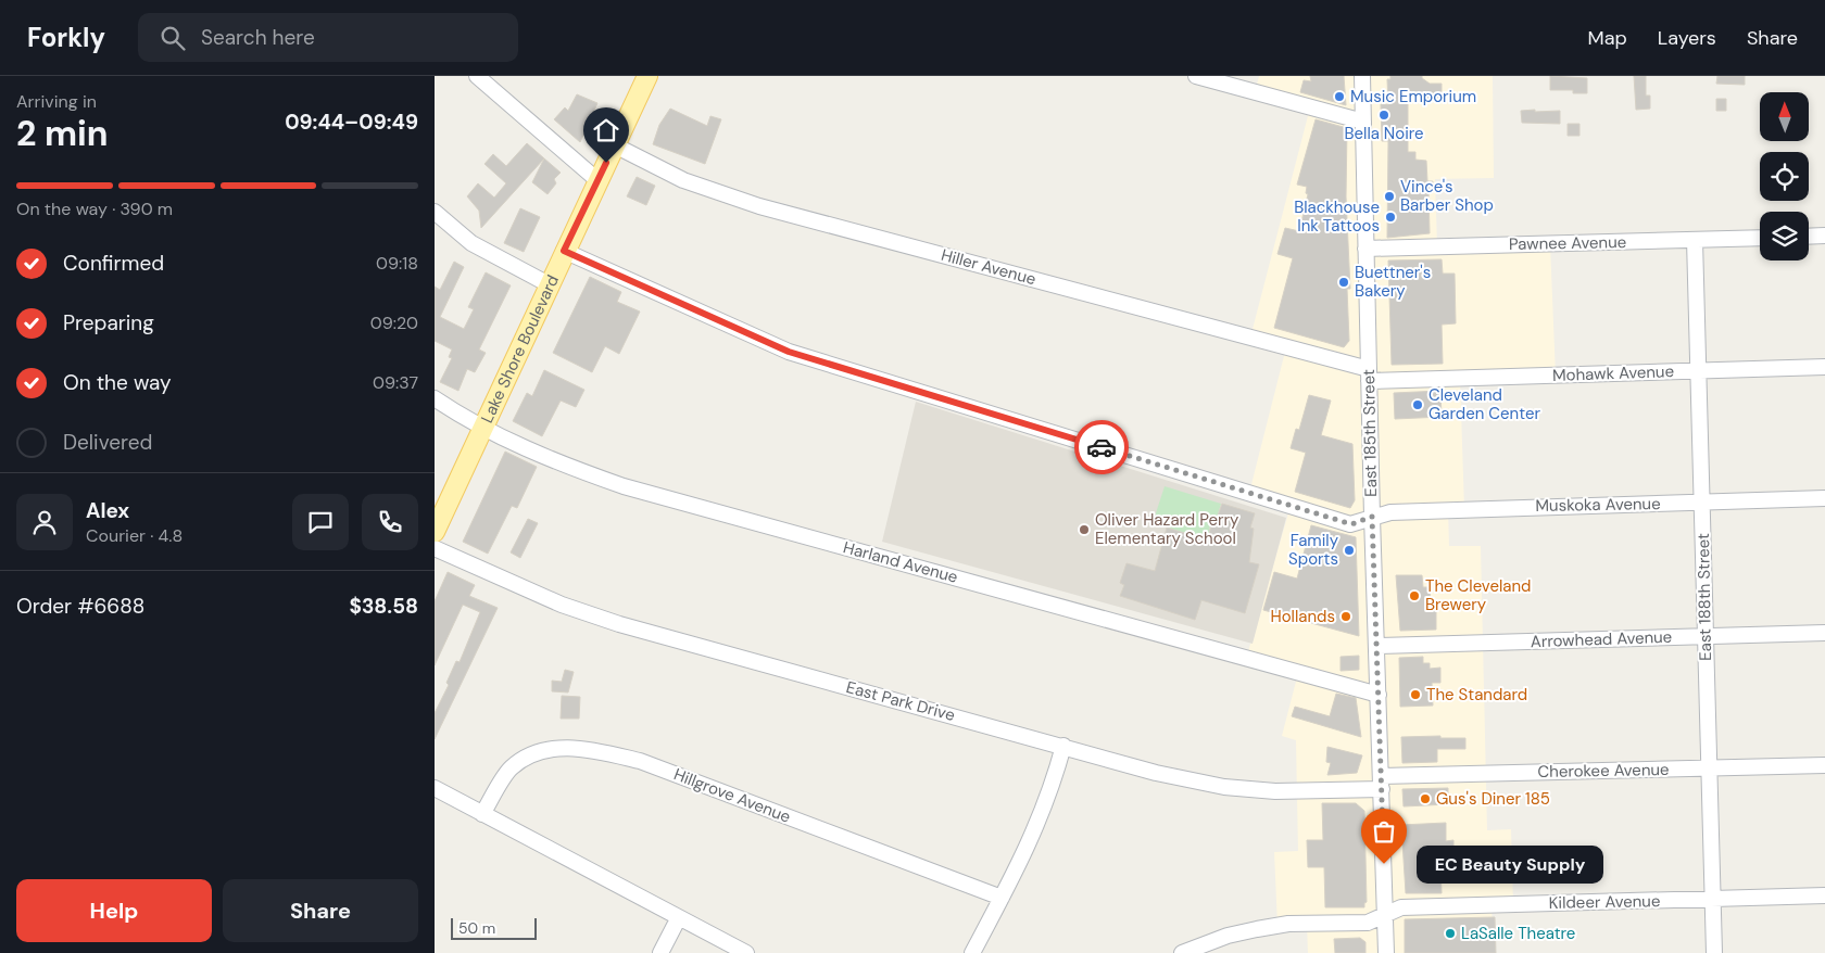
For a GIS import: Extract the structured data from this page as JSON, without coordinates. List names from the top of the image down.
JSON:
{
  "streets": {
    "main road": ["Lake Shore Boulevard"],
    "street": [
      "Pawnee Avenue",
      "Hiller Avenue",
      "Mohawk Avenue",
      "East 185th Street",
      "Muskoka Avenue",
      "Harland Avenue",
      "East 188th Street",
      "Arrowhead Avenue",
      "East Park Drive",
      "Cherokee Avenue",
      "Hillgrove Avenue",
      "Kildeer Avenue"
    ]
  },
  "crossings": [
    ["Pawnee Avenue", "East 185th Street"],
    ["Pawnee Avenue", "East 188th Street"],
    ["Hiller Avenue", "Lake Shore Boulevard"],
    ["Hiller Avenue", "Mohawk Avenue"],
    ["Hiller Avenue", "East 185th Street"],
    ["Lake Shore Boulevard", "Muskoka Avenue"],
    ["Lake Shore Boulevard", "Harland Avenue"],
    ["Mohawk Avenue", "East 185th Street"],
    ["Mohawk Avenue", "East 188th Street"],
    ["East 185th Street", "Muskoka Avenue"],
    ["East 185th Street", "Harland Avenue"],
    ["East 185th Street", "Arrowhead Avenue"],
    ["East 185th Street", "East Park Drive"],
    ["East 185th Street", "Cherokee Avenue"],
    ["East 185th Street", "Kildeer Avenue"],
    ["Muskoka Avenue", "East 188th Street"],
    ["East 188th Street", "Arrowhead Avenue"],
    ["East 188th Street", "Cherokee Avenue"],
    ["East 188th Street", "Kildeer Avenue"],
    ["East Park Drive", "Cherokee Avenue"]
  ],
  "places": [
    "Music Emporium",
    "Bella Noire",
    "Vince's Barber Shop",
    "Blackhouse Ink Tattoos",
    "Buettner's Bakery",
    "Cleveland Garden Center",
    "Oliver Hazard Perry Elementary School",
    "Family Sports",
    "The Cleveland Brewery",
    "Hollands",
    "The Standard",
    "Gus's Diner 185",
    "EC Beauty Supply",
    "LaSalle Theatre"
  ],
  "scale_bar": "50 m",
  "north": "top",
  "page": {
    "header": "Forkly",
    "search": "Search here",
    "nav": ["Map", "Layers", "Share"],
    "heading": ["2 min", "Arriving in", "09:44–09:49"],
    "panel": [
      "Alex",
      "Courier · 4.8",
      "Order #6688",
      "$38.58"
    ],
    "bar": "On the way · 390 m",
    "list": [
      ["Confirmed", "09:18"],
      ["Preparing", "09:20"],
      ["On the way", "09:37"],
      "Delivered"
    ],
    "bubble": "EC Beauty Supply",
    "buttons": ["Help", "Share"],
    "scale": "50 m"
  }
}
